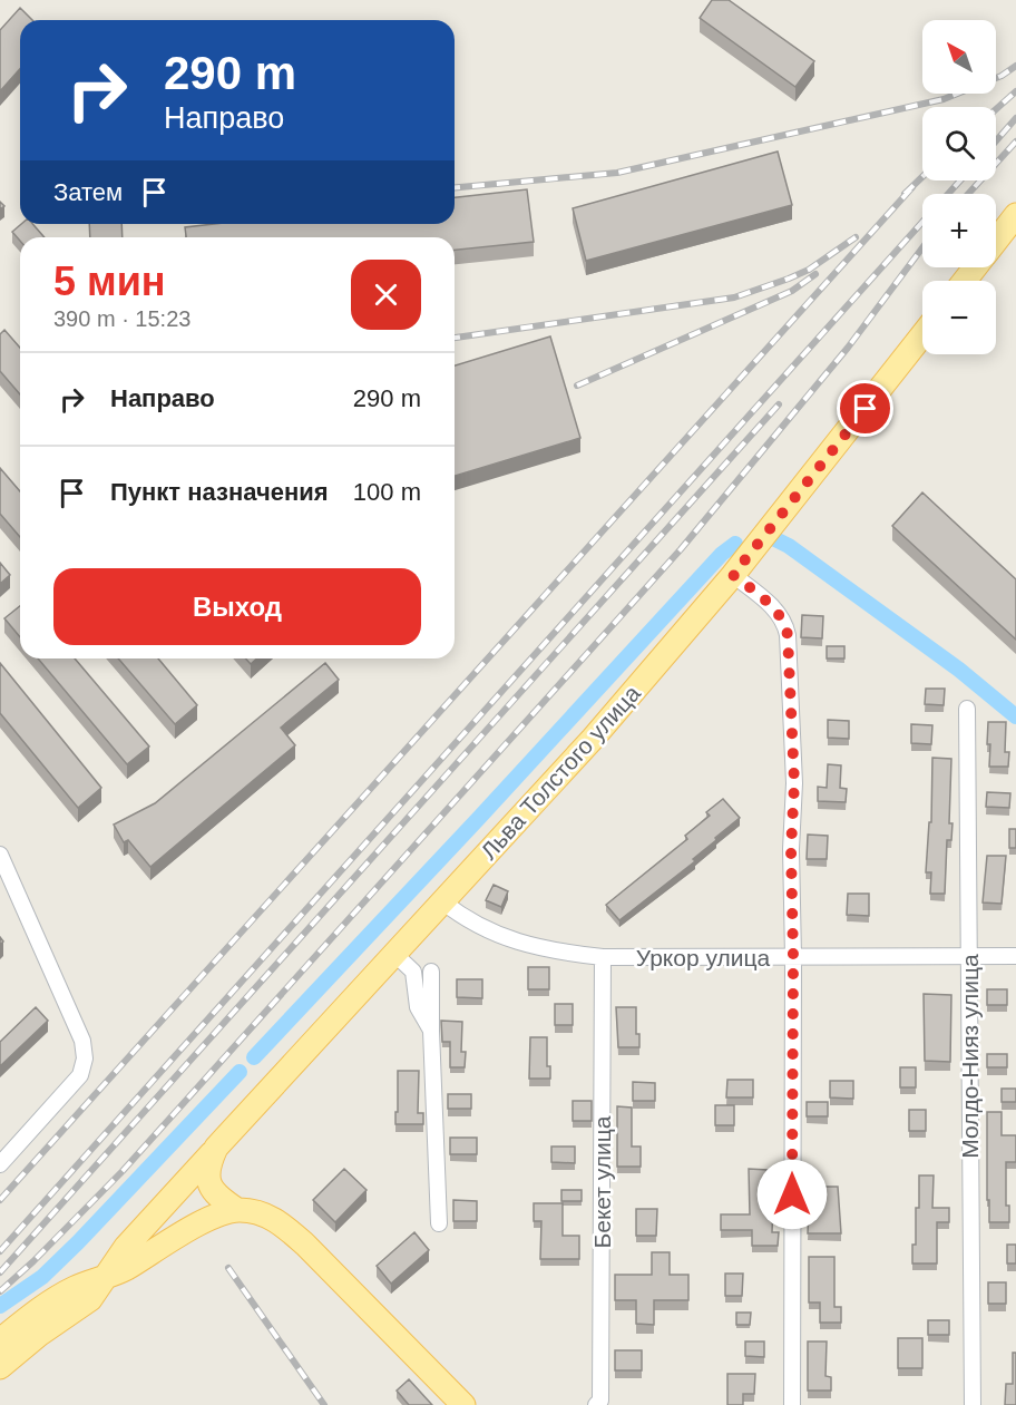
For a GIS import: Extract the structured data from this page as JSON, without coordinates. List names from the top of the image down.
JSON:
{
  "streets": {
    "main road": ["Льва Толстого улица"],
    "street": ["Уркор улица", "Молдо-Нияз улица", "Бекет улица"]
  },
  "crossings": [
    ["Льва Толстого улица", "Уркор улица"],
    ["Уркор улица", "Молдо-Нияз улица"],
    ["Уркор улица", "Бекет улица"]
  ],
  "north": "top left",
  "page": {
    "map_buttons": ["+", "−"],
    "turn": ["290 m", "Направо"],
    "then": "Затем",
    "heading": ["5 мин", "390 m · 15:23"],
    "list": [
      {
        "name": "Направо",
        "value": "290 m"
      },
      {
        "name": "Пункт назначения",
        "value": "100 m"
      }
    ],
    "buttons": "Выход"
  }
}
